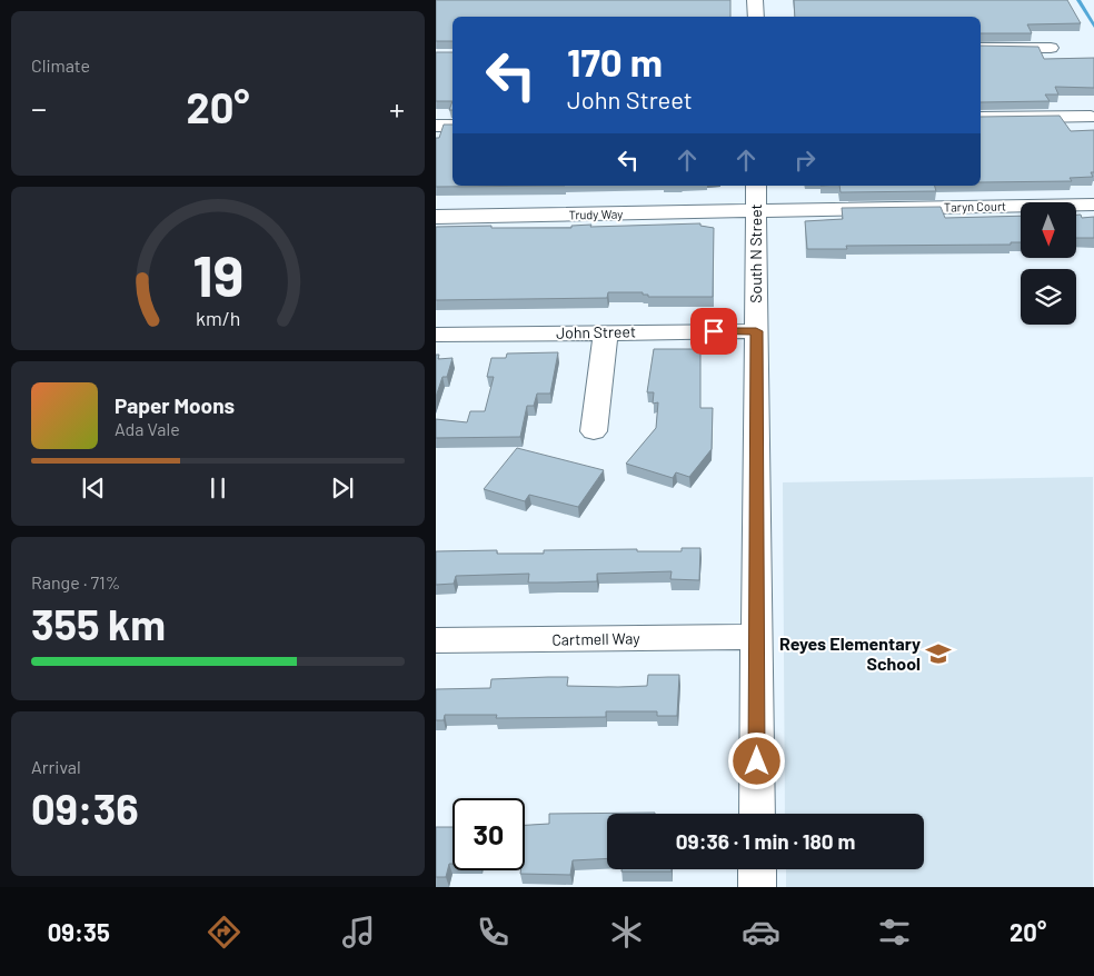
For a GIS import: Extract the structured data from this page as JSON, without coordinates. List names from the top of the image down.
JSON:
{
  "streets": {
    "street": [
      "Taryn Court",
      "Trudy Way",
      "South N Street",
      "John Street",
      "Cartmell Way"
    ]
  },
  "crossings": [
    ["Taryn Court", "Trudy Way"],
    ["Taryn Court", "South N Street"],
    ["Trudy Way", "South N Street"],
    ["South N Street", "John Street"],
    ["South N Street", "Cartmell Way"]
  ],
  "places": {
    "school or university": ["Reyes Elementary School"]
  },
  "north": "bottom",
  "page": {
    "tile": [
      "Climate",
      ["Range · 71%", "355 km"],
      ["Arrival", "09:36"]
    ],
    "turn": ["170 m", "John Street"],
    "heat": ["−", "20°", "+"],
    "song": ["Paper Moons", "Ada Vale"],
    "limit": "30",
    "trip": "09:36 · 1 min · 180 m",
    "tabs": ["09:35", "20°"],
    "gauge": ["19", "km/h"]
  }
}
